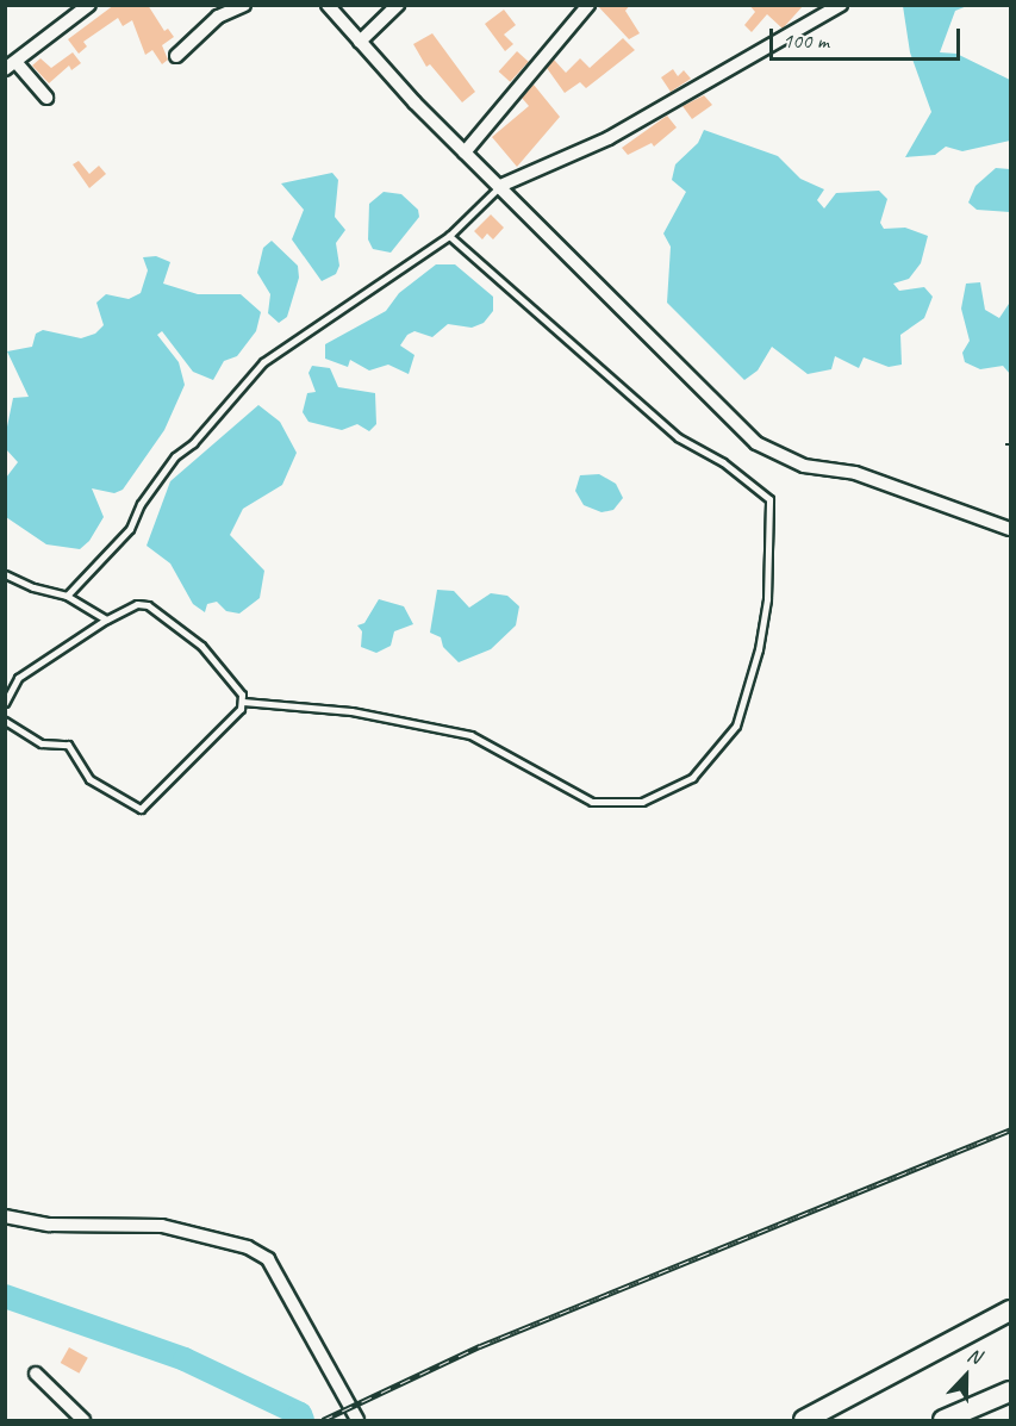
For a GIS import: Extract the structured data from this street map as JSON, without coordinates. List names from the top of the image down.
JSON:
{
  "scale_bar": "100 m",
  "north": "top"
}
